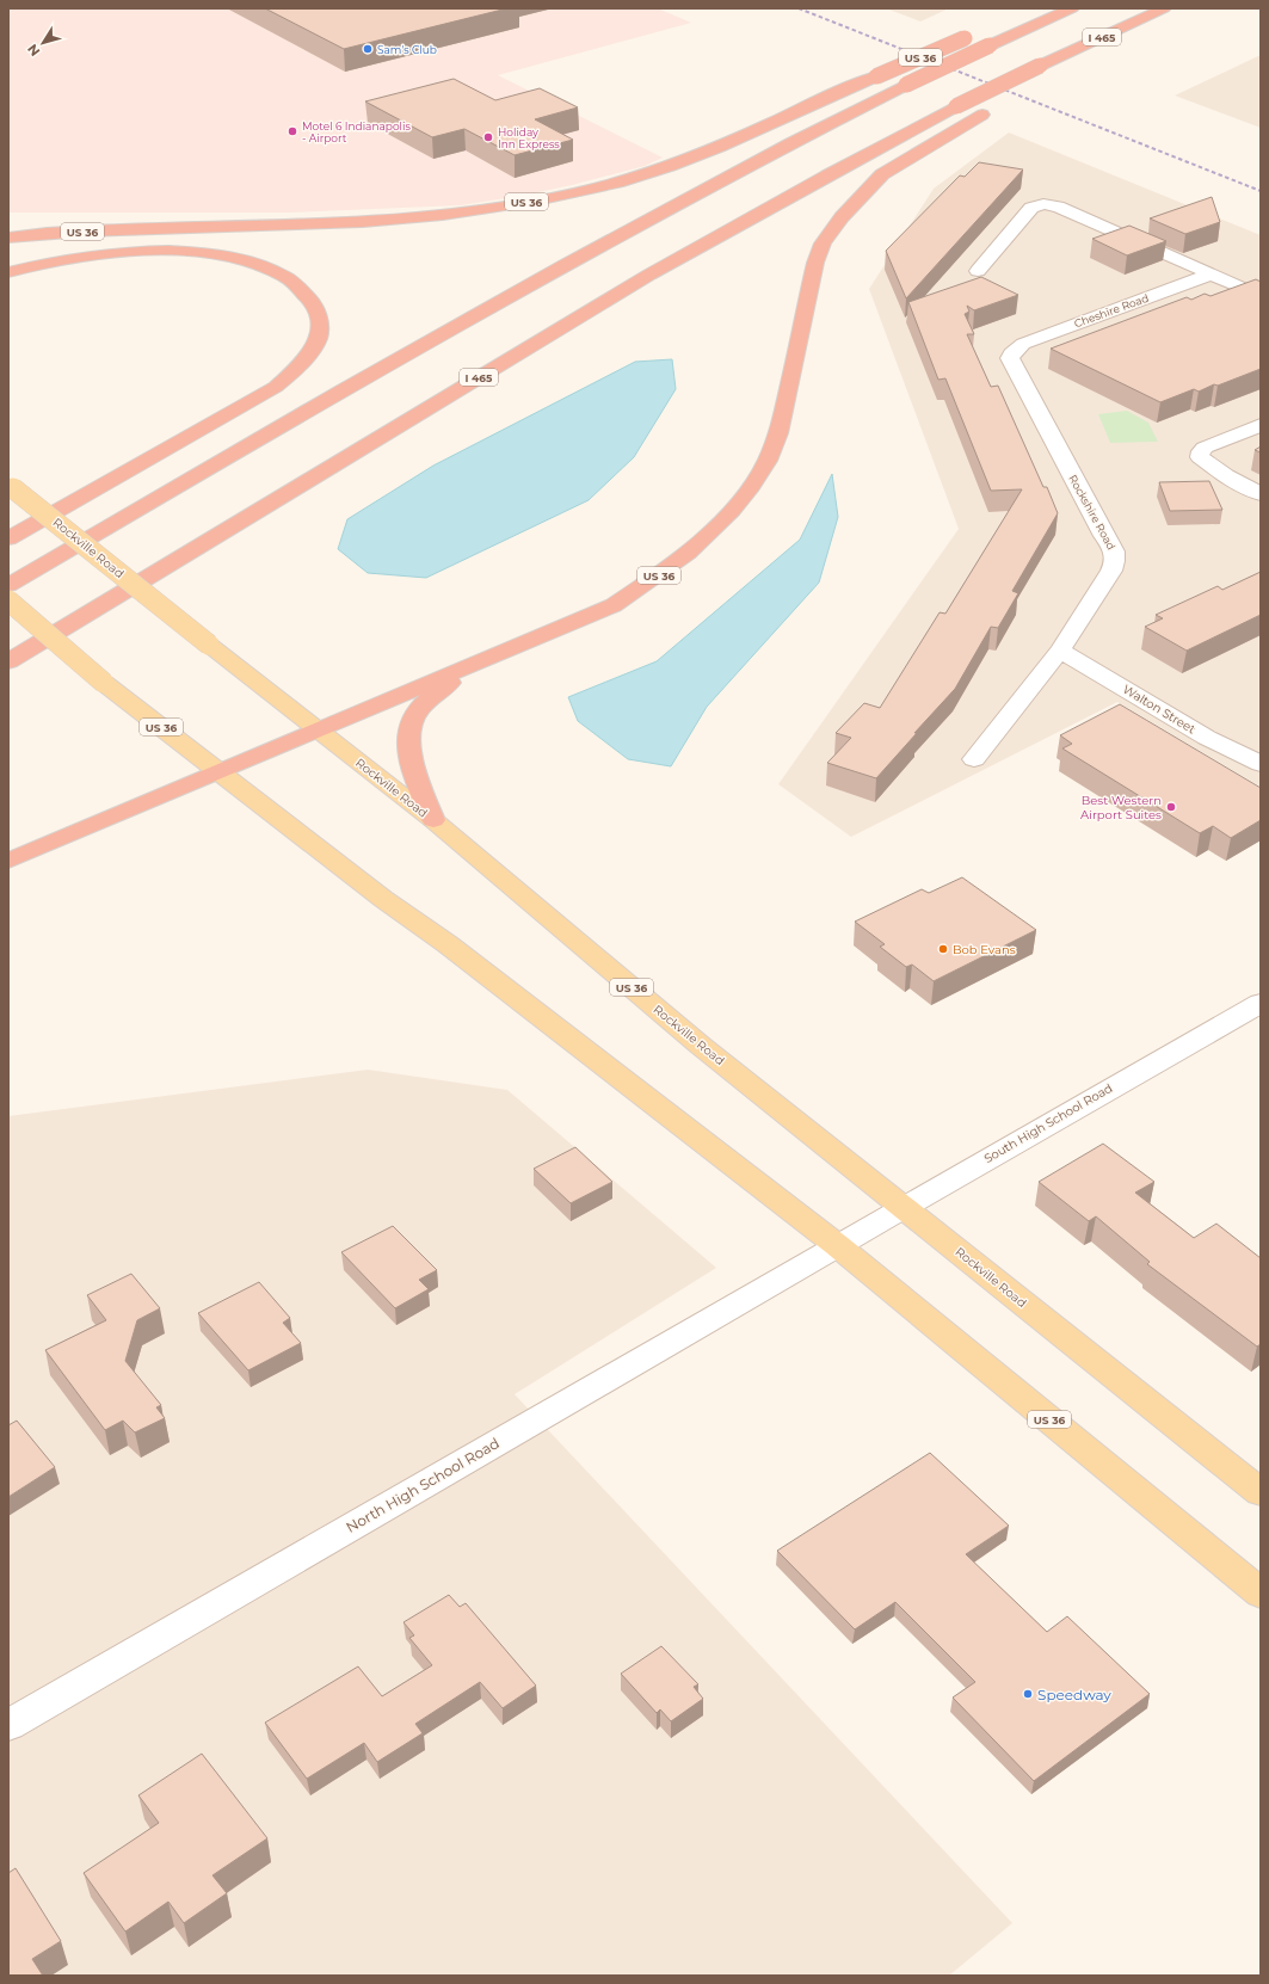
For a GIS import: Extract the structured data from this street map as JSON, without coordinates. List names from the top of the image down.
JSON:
{
  "streets": {
    "highway": ["I 465", "US 36"],
    "main road": ["Rockville Road"],
    "street": [
      "Cheshire Road",
      "Rockshire Road",
      "Walton Street",
      "South High School Road",
      "North High School Road"
    ]
  },
  "crossings": [
    ["I 465", "US 36"],
    ["US 36", "Rockville Road"],
    ["US 36", "South High School Road"],
    ["US 36", "North High School Road"],
    ["Cheshire Road", "Rockshire Road"],
    ["Rockshire Road", "Walton Street"],
    ["Rockville Road", "South High School Road"],
    ["South High School Road", "North High School Road"]
  ],
  "places": [
    "Sam's Club",
    "Motel 6 Indianapolis - Airport",
    "Holiday Inn Express",
    "Best Western Airport Suites",
    "Bob Evans",
    "Speedway"
  ],
  "north": "bottom left"
}
